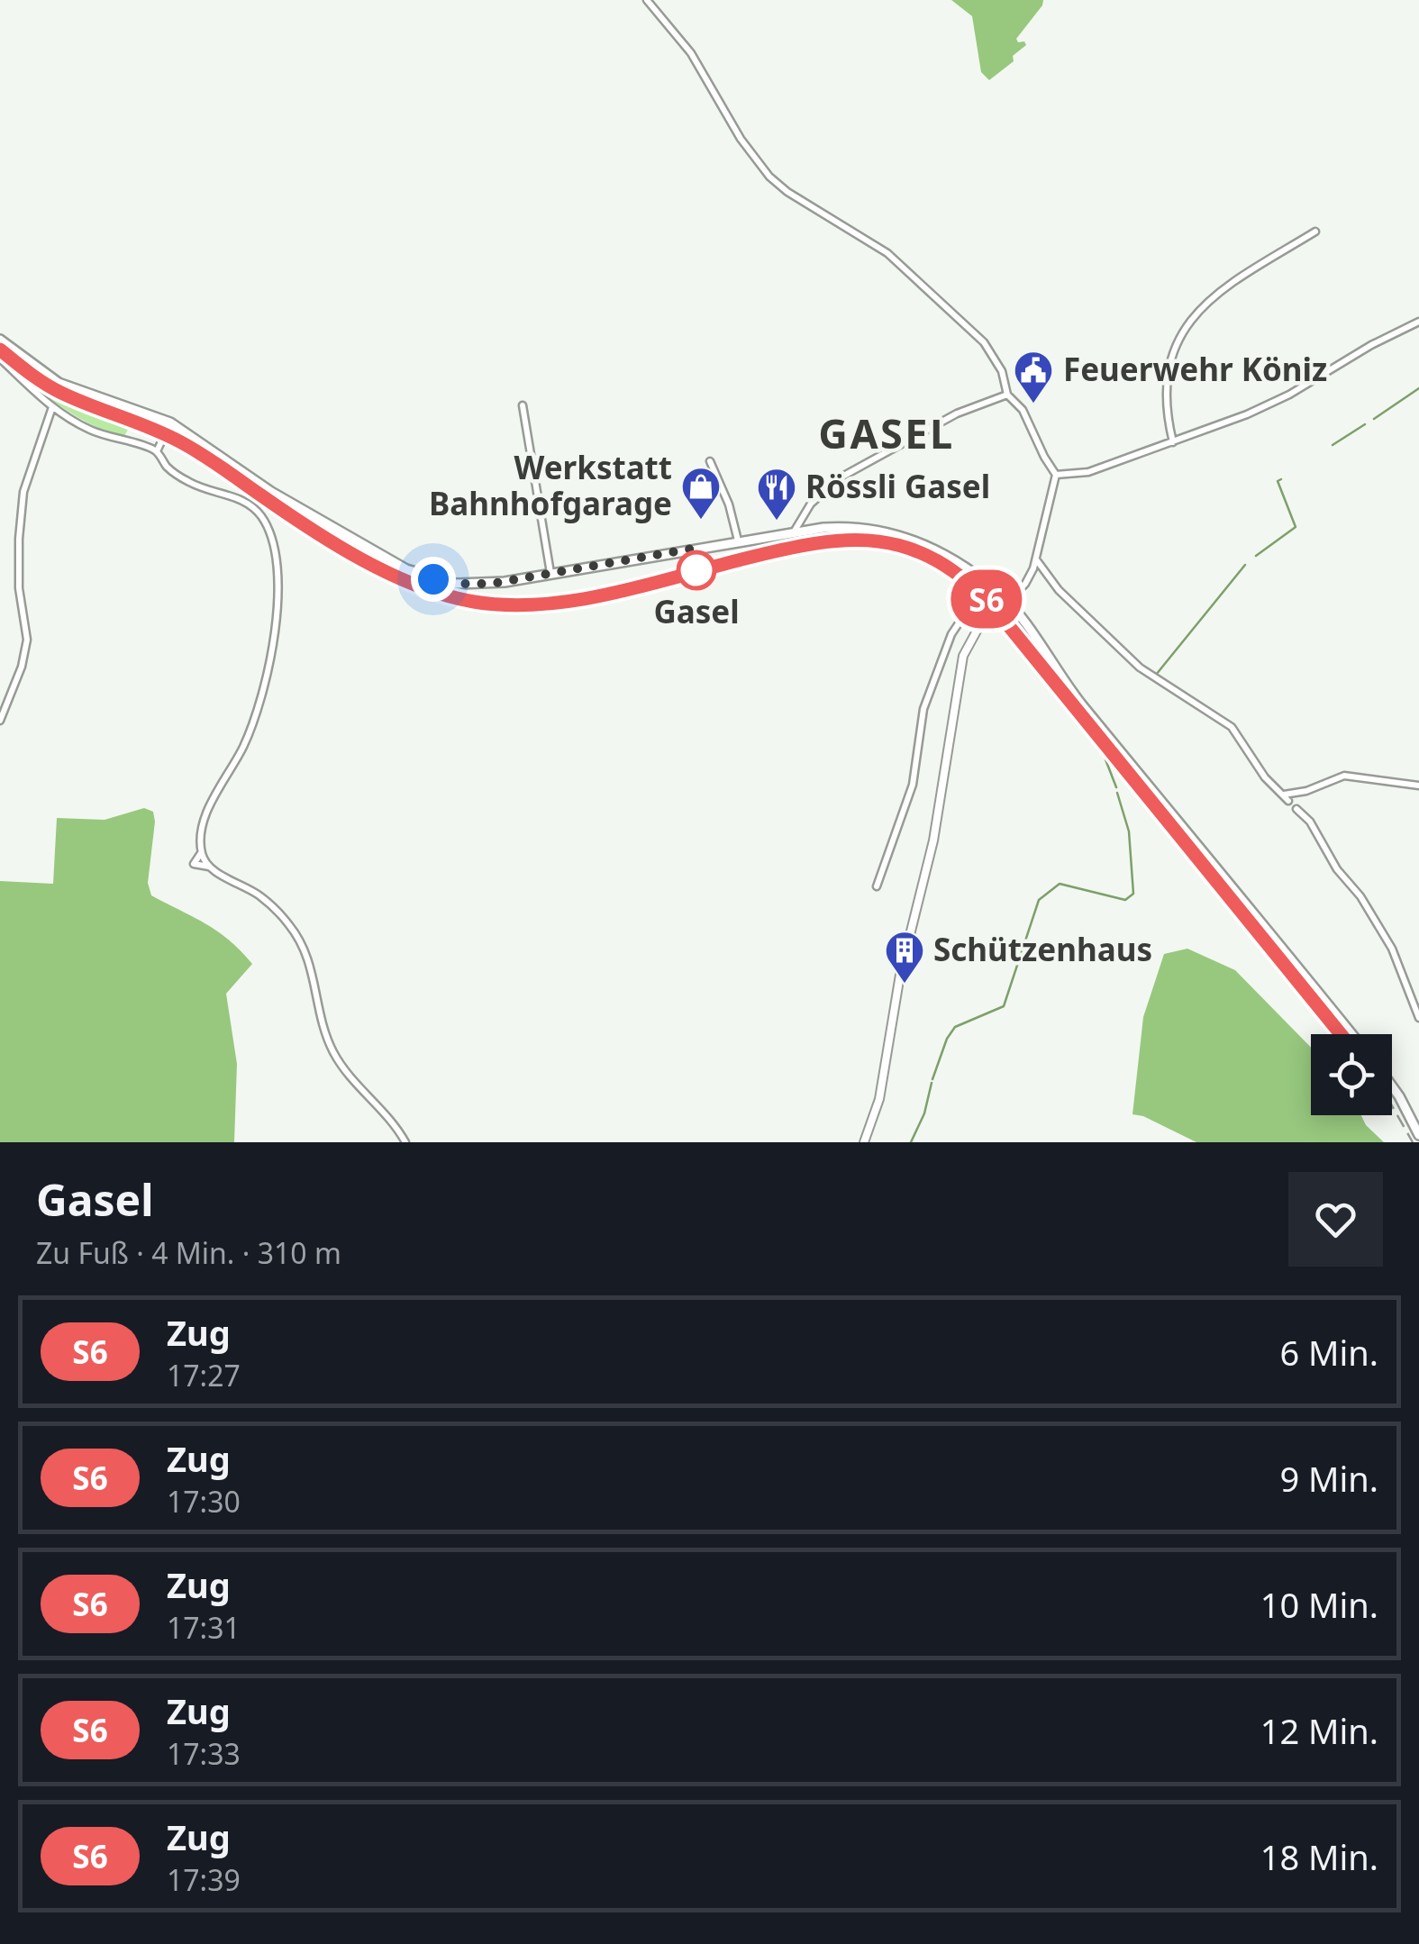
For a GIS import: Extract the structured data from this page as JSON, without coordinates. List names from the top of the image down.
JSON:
{
  "districts": ["GASEL"],
  "places": {
    "public building": ["Feuerwehr Köniz"],
    "shop": ["Werkstatt Bahnhofgarage"],
    "restaurant": ["Rössli Gasel"],
    "other": ["Gasel"],
    "building": ["Schützenhaus"]
  },
  "page": {
    "on_map": "S6",
    "heading": ["Gasel", "Zu Fuß · 4 Min. · 310 m"],
    "list": [
      {
        "mark": "S6",
        "name": "Zug",
        "note": "17:27",
        "value": "6 Min."
      },
      {
        "mark": "S6",
        "name": "Zug",
        "note": "17:30",
        "value": "9 Min."
      },
      {
        "mark": "S6",
        "name": "Zug",
        "note": "17:31",
        "value": "10 Min."
      },
      {
        "mark": "S6",
        "name": "Zug",
        "note": "17:33",
        "value": "12 Min."
      },
      {
        "mark": "S6",
        "name": "Zug",
        "note": "17:39",
        "value": "18 Min."
      }
    ]
  }
}
